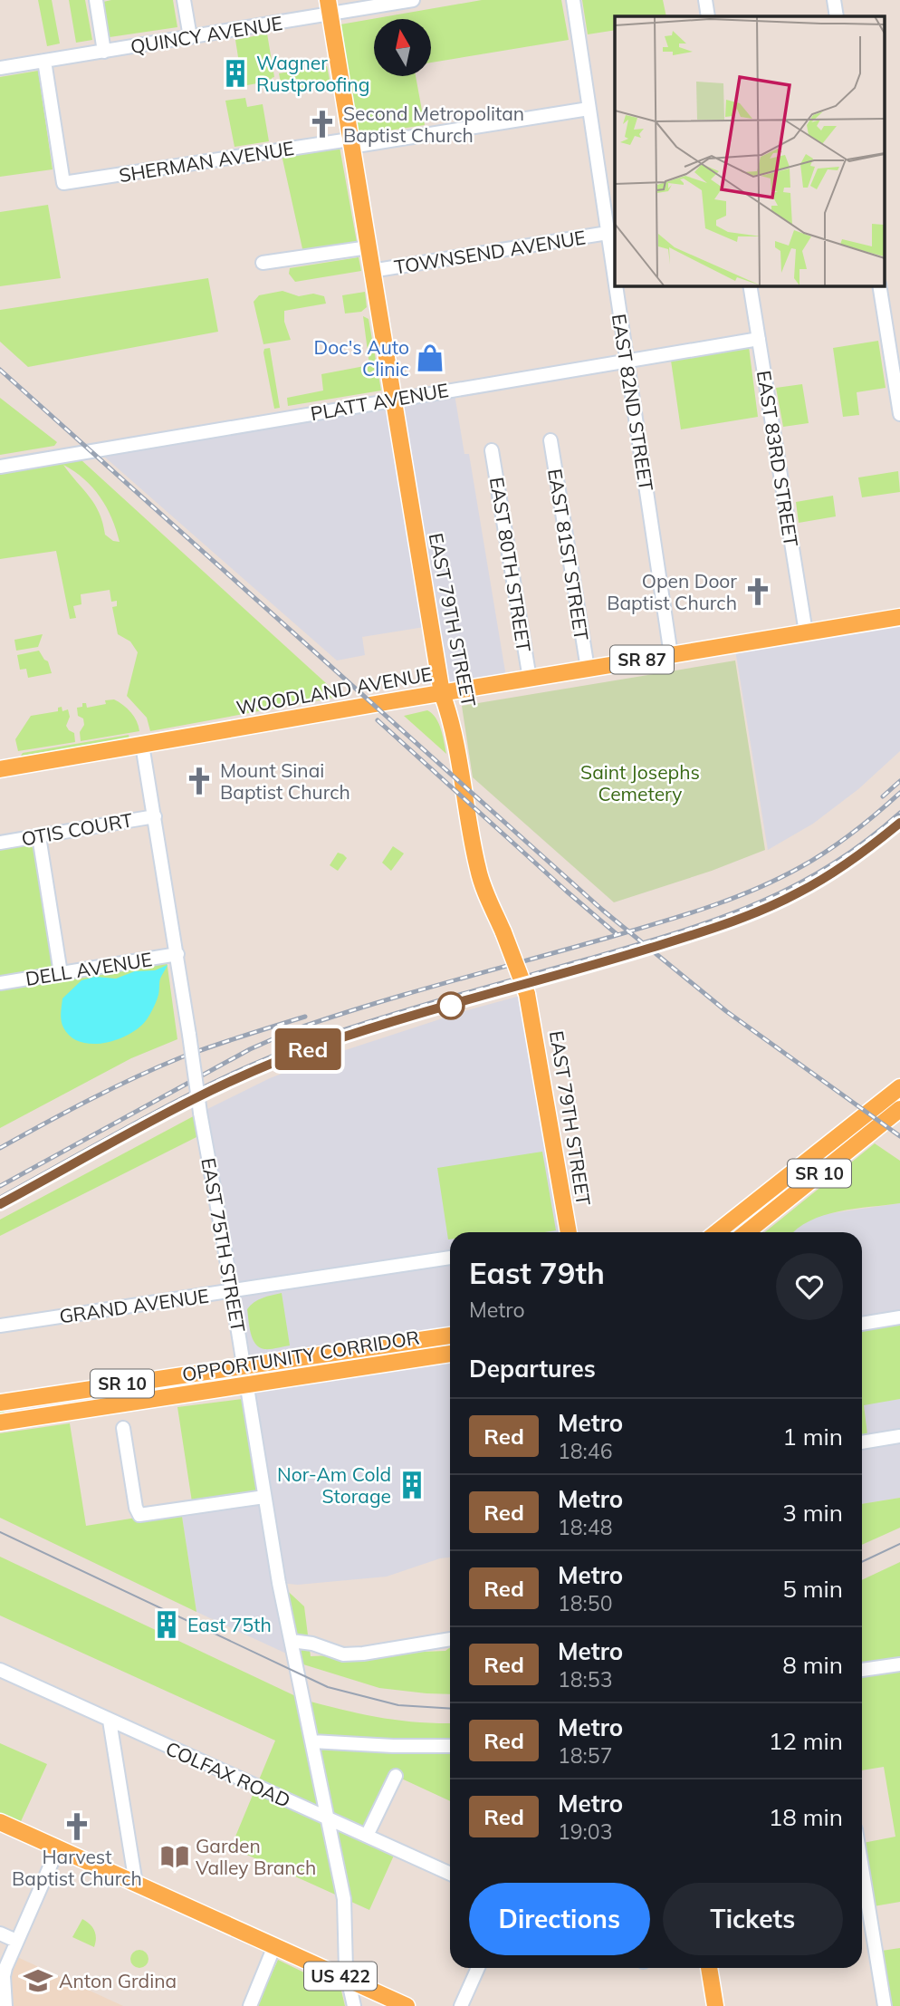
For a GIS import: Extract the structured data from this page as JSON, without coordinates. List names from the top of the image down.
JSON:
{
  "streets": {
    "main road": [
      "EAST 79TH STREET",
      "SR 87",
      "WOODLAND AVENUE",
      "SR 10",
      "OPPORTUNITY CORRIDOR",
      "US 422"
    ],
    "street": [
      "QUINCY AVENUE",
      "SHERMAN AVENUE",
      "TOWNSEND AVENUE",
      "PLATT AVENUE",
      "EAST 82ND STREET",
      "EAST 83RD STREET",
      "EAST 81ST STREET",
      "EAST 80TH STREET",
      "OTIS COURT",
      "DELL AVENUE",
      "EAST 75TH STREET",
      "GRAND AVENUE",
      "COLFAX ROAD"
    ]
  },
  "crossings": [
    ["QUINCY AVENUE", "SHERMAN AVENUE"],
    ["QUINCY AVENUE", "EAST 79TH STREET"],
    ["SHERMAN AVENUE", "EAST 82ND STREET"],
    ["SHERMAN AVENUE", "EAST 79TH STREET"],
    ["TOWNSEND AVENUE", "EAST 82ND STREET"],
    ["TOWNSEND AVENUE", "EAST 79TH STREET"],
    ["PLATT AVENUE", "EAST 82ND STREET"],
    ["PLATT AVENUE", "EAST 83RD STREET"],
    ["PLATT AVENUE", "EAST 79TH STREET"],
    ["EAST 82ND STREET", "WOODLAND AVENUE"],
    ["EAST 83RD STREET", "WOODLAND AVENUE"],
    ["EAST 81ST STREET", "WOODLAND AVENUE"],
    ["EAST 80TH STREET", "WOODLAND AVENUE"],
    ["EAST 79TH STREET", "WOODLAND AVENUE"],
    ["WOODLAND AVENUE", "EAST 75TH STREET"],
    ["OTIS COURT", "EAST 75TH STREET"],
    ["DELL AVENUE", "EAST 75TH STREET"],
    ["EAST 75TH STREET", "GRAND AVENUE"],
    ["EAST 75TH STREET", "OPPORTUNITY CORRIDOR"],
    ["EAST 75TH STREET", "COLFAX ROAD"],
    ["EAST 75TH STREET", "US 422"]
  ],
  "parks": ["Saint Josephs Cemetery"],
  "places": {
    "building": ["Wagner Rustproofing", "Nor-Am Cold Storage", "East 75th"],
    "church": [
      "Second Metropolitan Baptist Church",
      "Open Door Baptist Church",
      "Mount Sinai Baptist Church",
      "Harvest Baptist Church"
    ],
    "shop": ["Doc's Auto Clinic"],
    "library": ["Garden Valley Branch"],
    "school or university": ["Anton Grdina"]
  },
  "lines": ["metro line Red"],
  "north": "top",
  "page": {
    "on_map": "Red",
    "heading": [
      ["East 79th", "Metro"],
      "Departures"
    ],
    "list": [
      {
        "mark": "Red",
        "name": "Metro",
        "note": "18:46",
        "value": "1 min"
      },
      {
        "mark": "Red",
        "name": "Metro",
        "note": "18:48",
        "value": "3 min"
      },
      {
        "mark": "Red",
        "name": "Metro",
        "note": "18:50",
        "value": "5 min"
      },
      {
        "mark": "Red",
        "name": "Metro",
        "note": "18:53",
        "value": "8 min"
      },
      {
        "mark": "Red",
        "name": "Metro",
        "note": "18:57",
        "value": "12 min"
      },
      {
        "mark": "Red",
        "name": "Metro",
        "note": "19:03",
        "value": "18 min"
      }
    ],
    "buttons": ["Directions", "Tickets"]
  }
}
